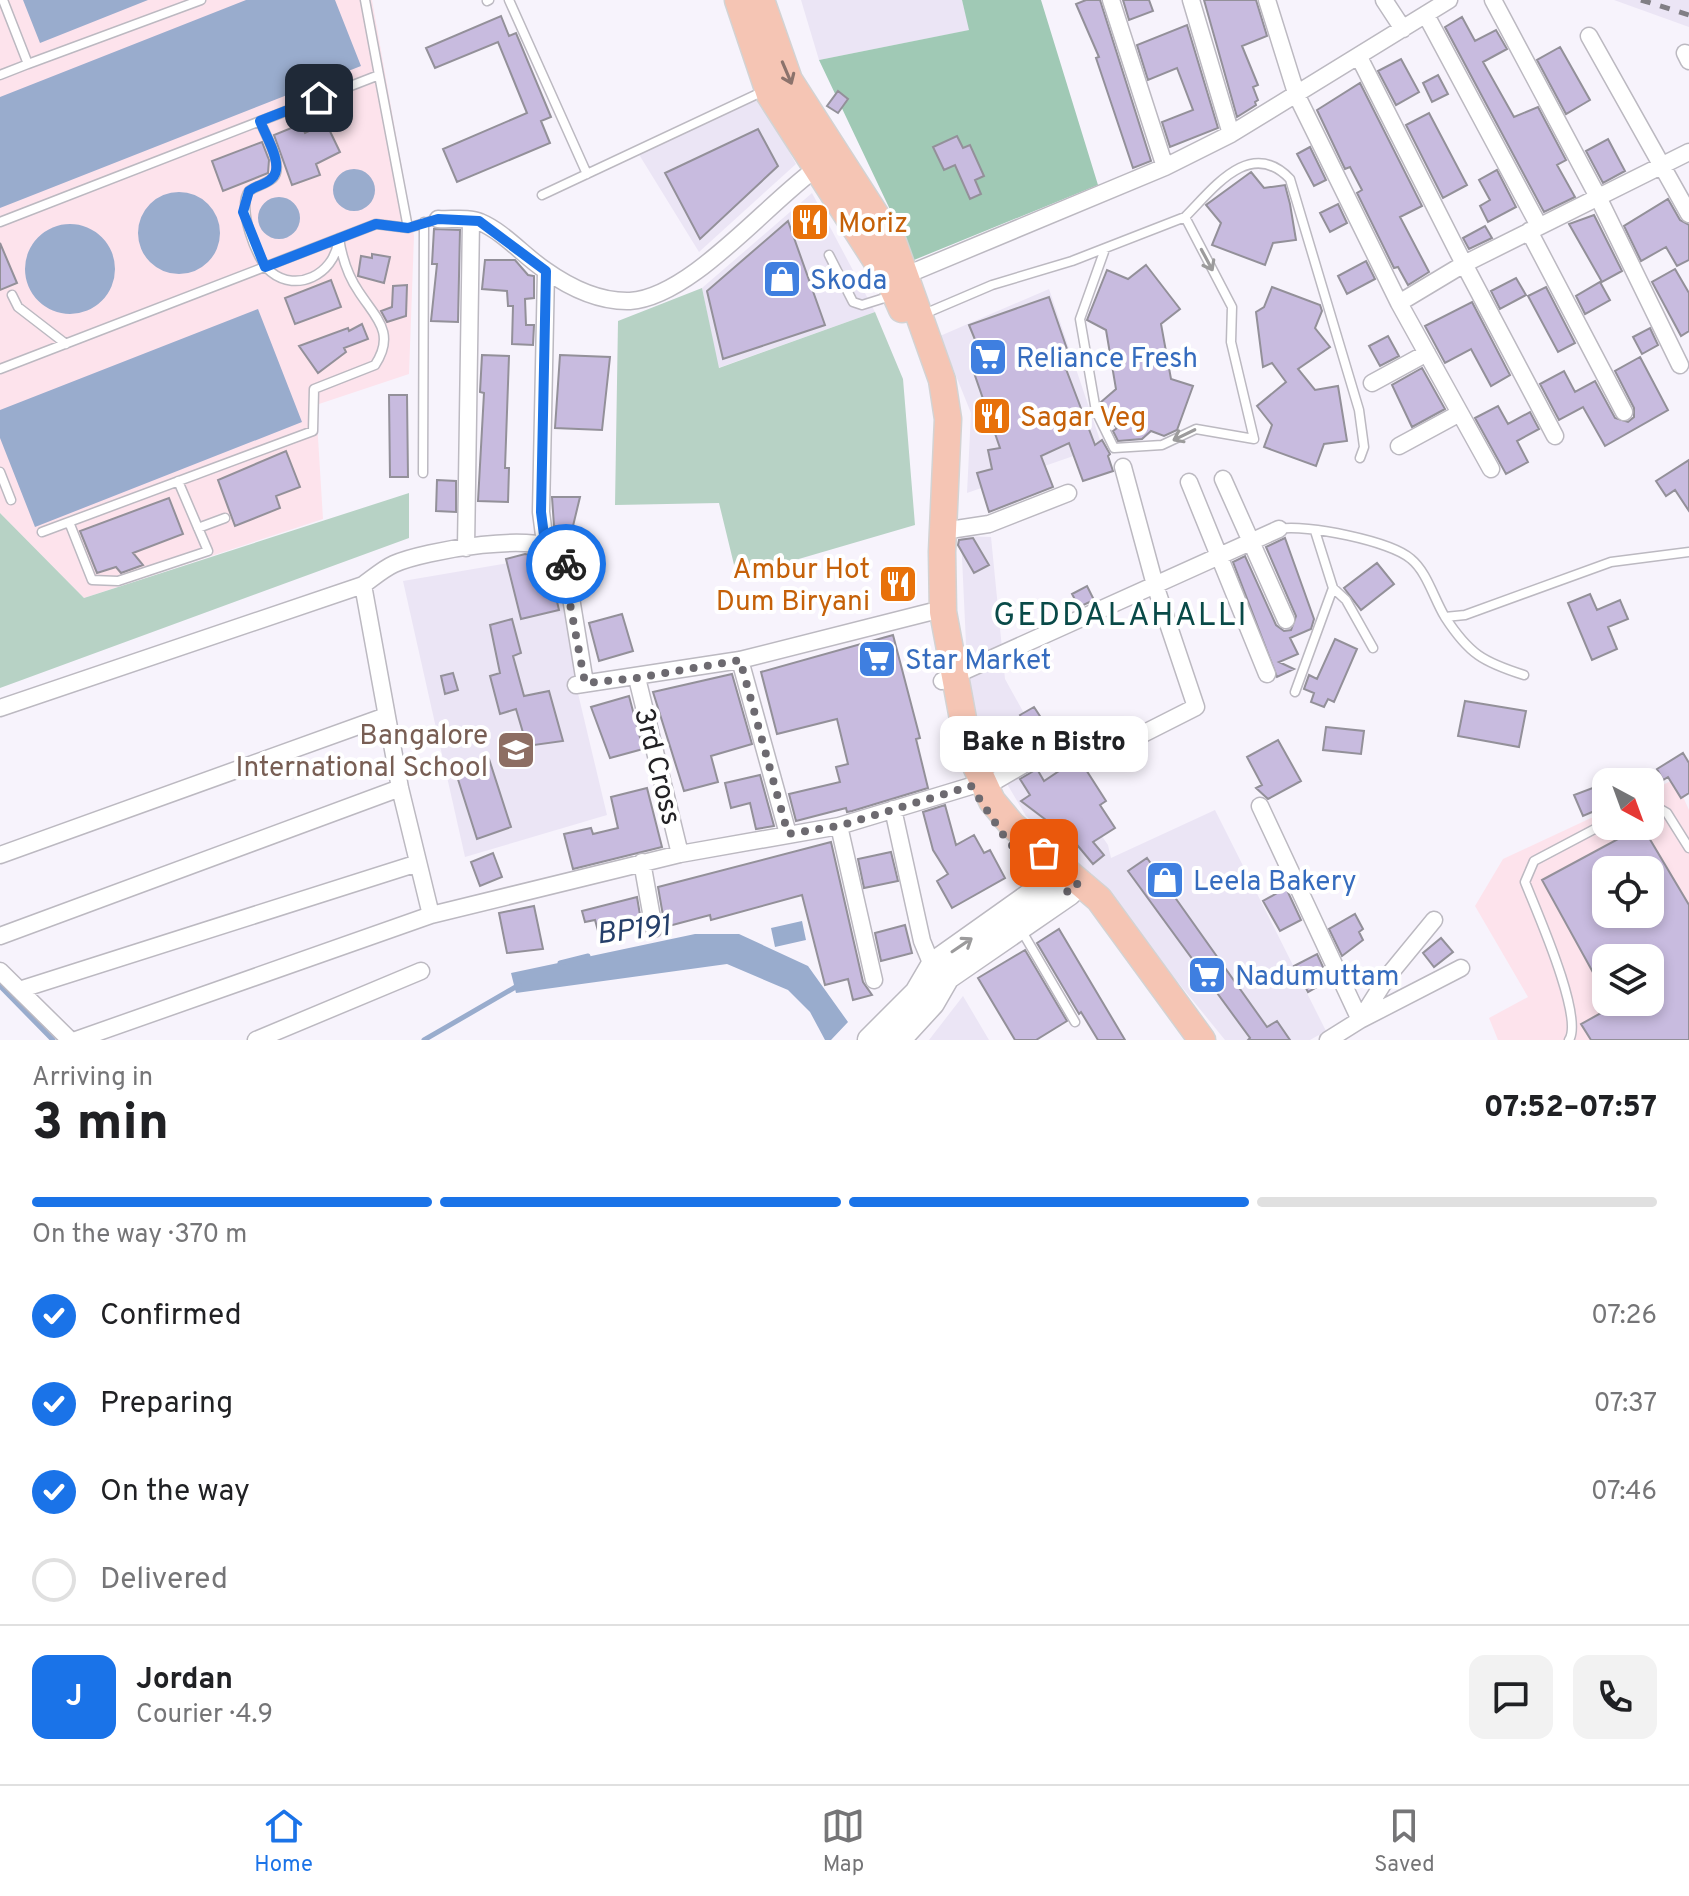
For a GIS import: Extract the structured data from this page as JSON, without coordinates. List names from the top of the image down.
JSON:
{
  "streets": {
    "street": ["3rd Cross"]
  },
  "districts": ["GEDDALAHALLI"],
  "water": ["BP191"],
  "places": {
    "restaurant": ["Moriz", "Sagar Veg", "Ambur Hot Dum Biryani"],
    "shop": ["Skoda", "Leela Bakery"],
    "supermarket": ["Reliance Fresh", "Star Market", "Nadumuttam"],
    "school or university": ["Bangalore International School"],
    "other": ["Bake n Bistro"]
  },
  "north": "bottom right",
  "page": {
    "bubble": "Bake n Bistro",
    "heading": ["3 min", "Arriving in", "07:52–07:57"],
    "panel": ["Jordan", "Courier · 4.9"],
    "bar": "On the way · 370 m",
    "list": [
      ["Confirmed", "07:26"],
      ["Preparing", "07:37"],
      ["On the way", "07:46"],
      "Delivered"
    ],
    "round": "J",
    "tabs": ["Home", "Map", "Saved"]
  }
}
